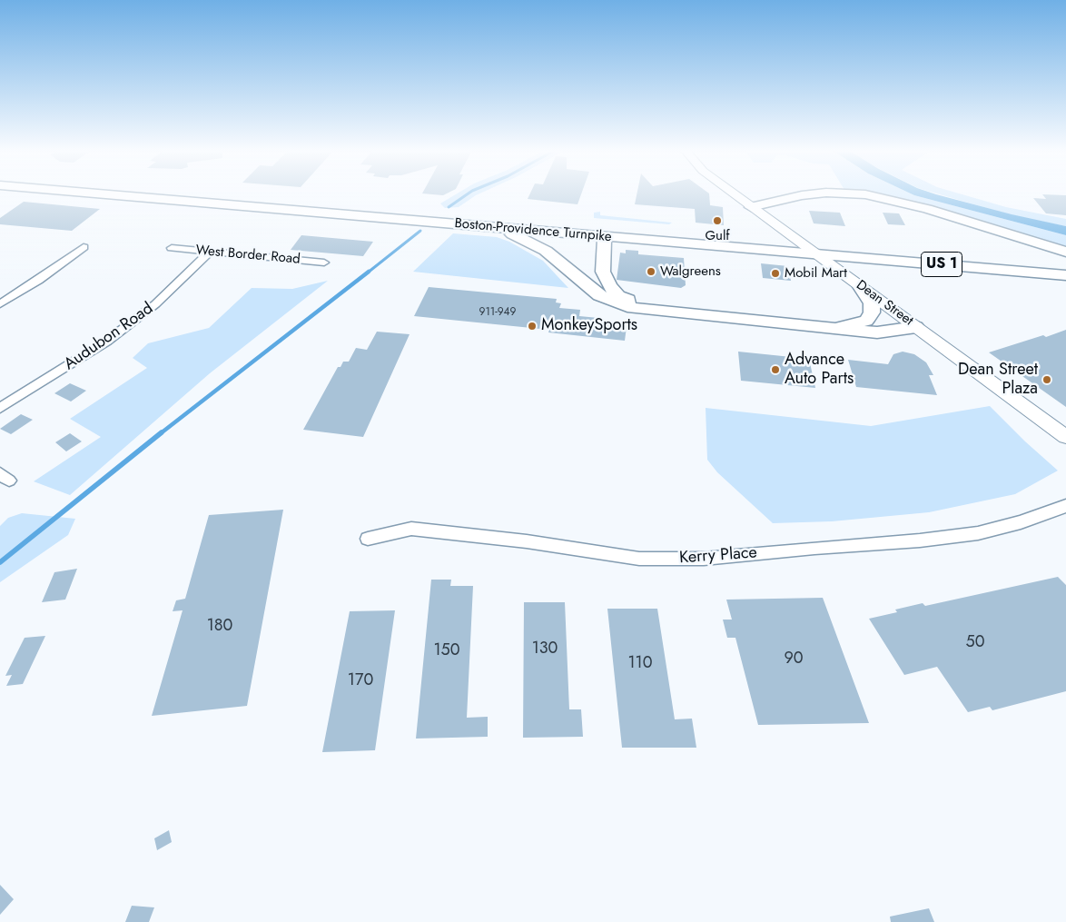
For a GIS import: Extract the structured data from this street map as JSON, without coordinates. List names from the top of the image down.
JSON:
{
  "streets": {
    "main road": ["Boston-Providence Turnpike", "US 1", "Dean Street"],
    "street": ["West Border Road", "Audubon Road", "Kerry Place"]
  },
  "crossings": [
    ["Boston-Providence Turnpike", "Dean Street"],
    ["West Border Road", "Audubon Road"]
  ],
  "places": [
    "Gulf",
    "Walgreens",
    "Mobil Mart",
    "MonkeySports",
    "Advance Auto Parts",
    "Dean Street Plaza"
  ],
  "house_numbers": [
    "911-949",
    "180",
    "50",
    "130",
    "150",
    "90",
    "110",
    "170"
  ]
}
